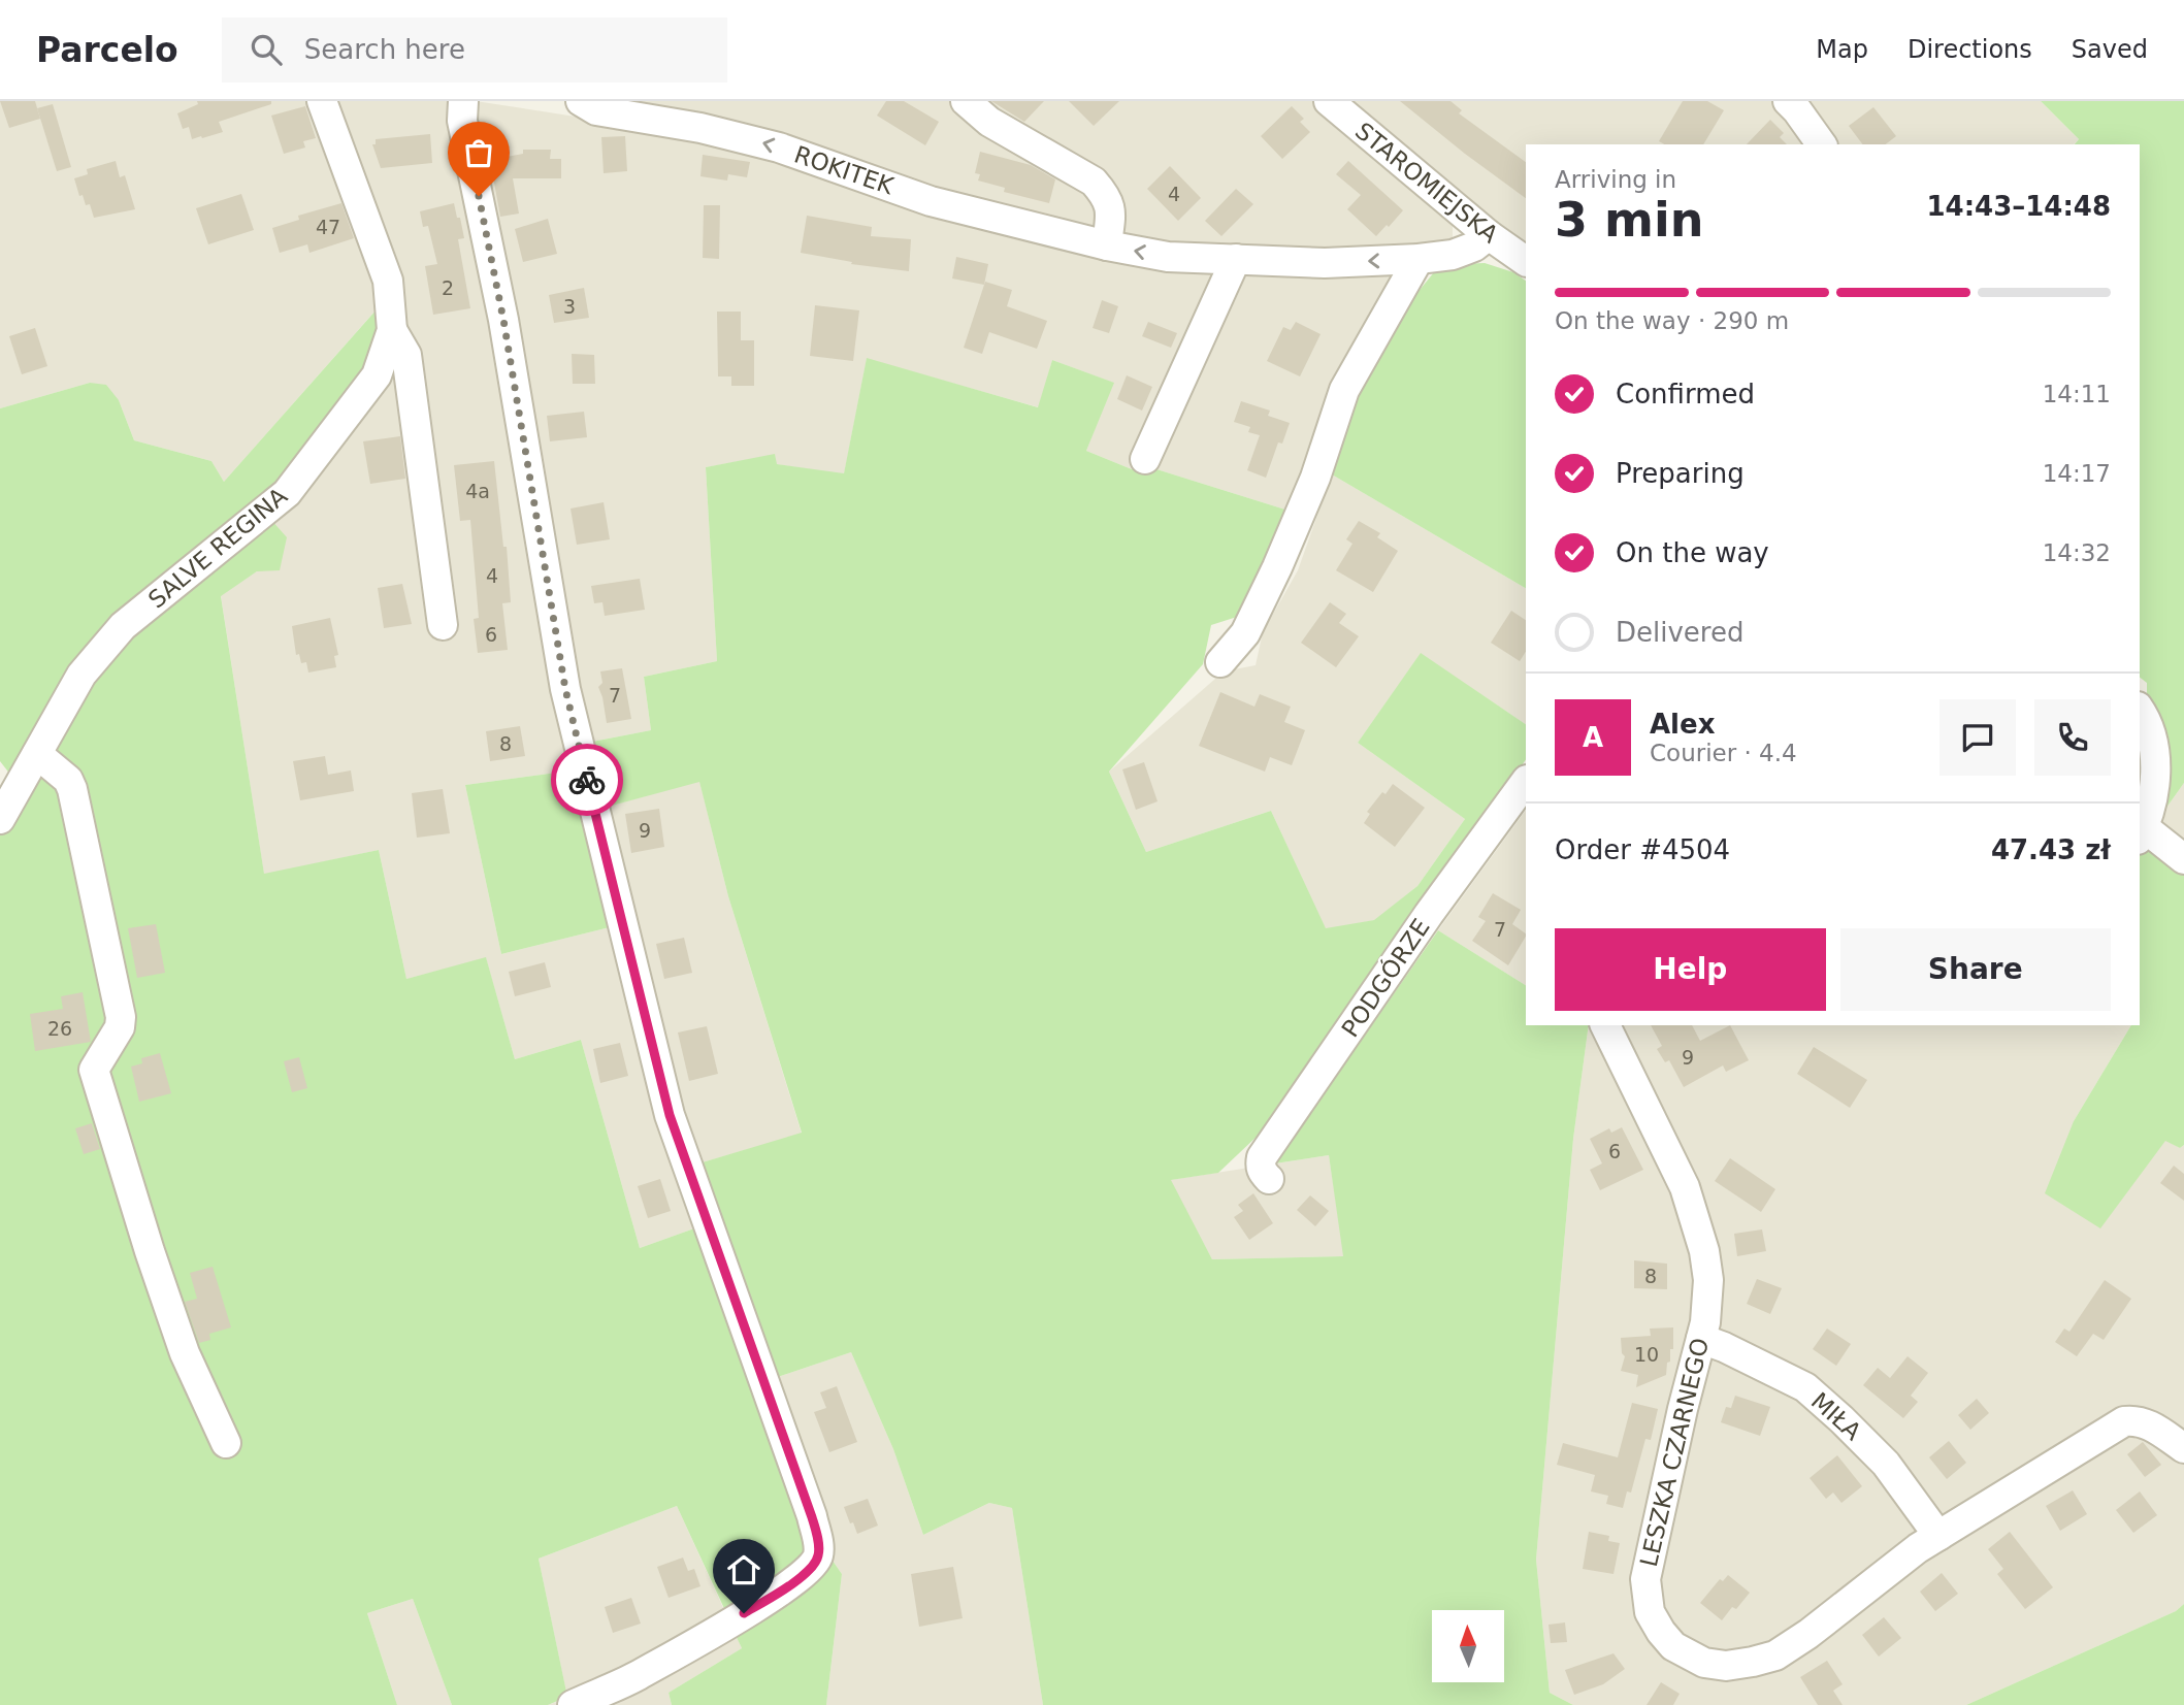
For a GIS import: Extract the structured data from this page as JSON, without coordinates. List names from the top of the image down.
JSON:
{
  "streets": {
    "street": [
      "ROKITEK",
      "STAROMIEJSKA",
      "SALVE REGINA",
      "PODGÓRZE",
      "MIŁA",
      "LESZKA CZARNEGO"
    ]
  },
  "crossings": [
    ["ROKITEK", "STAROMIEJSKA"],
    ["MIŁA", "LESZKA CZARNEGO"]
  ],
  "one_way": ["ROKITEK"],
  "house_numbers": [
    "4",
    "47",
    "2",
    "3",
    "4a",
    "4",
    "6",
    "7",
    "8",
    "9",
    "7",
    "26",
    "9",
    "6",
    "8",
    "10"
  ],
  "north": "top",
  "page": {
    "header": "Parcelo",
    "search": "Search here",
    "nav": ["Map", "Directions", "Saved"],
    "heading": ["3 min", "Arriving in", "14:43–14:48"],
    "panel": [
      "Alex",
      "Courier · 4.4",
      "Order #4504",
      "47.43 zł"
    ],
    "bar": "On the way · 290 m",
    "list": [
      ["Confirmed", "14:11"],
      ["Preparing", "14:17"],
      ["On the way", "14:32"],
      "Delivered"
    ],
    "round": "A",
    "buttons": ["Help", "Share"]
  }
}
